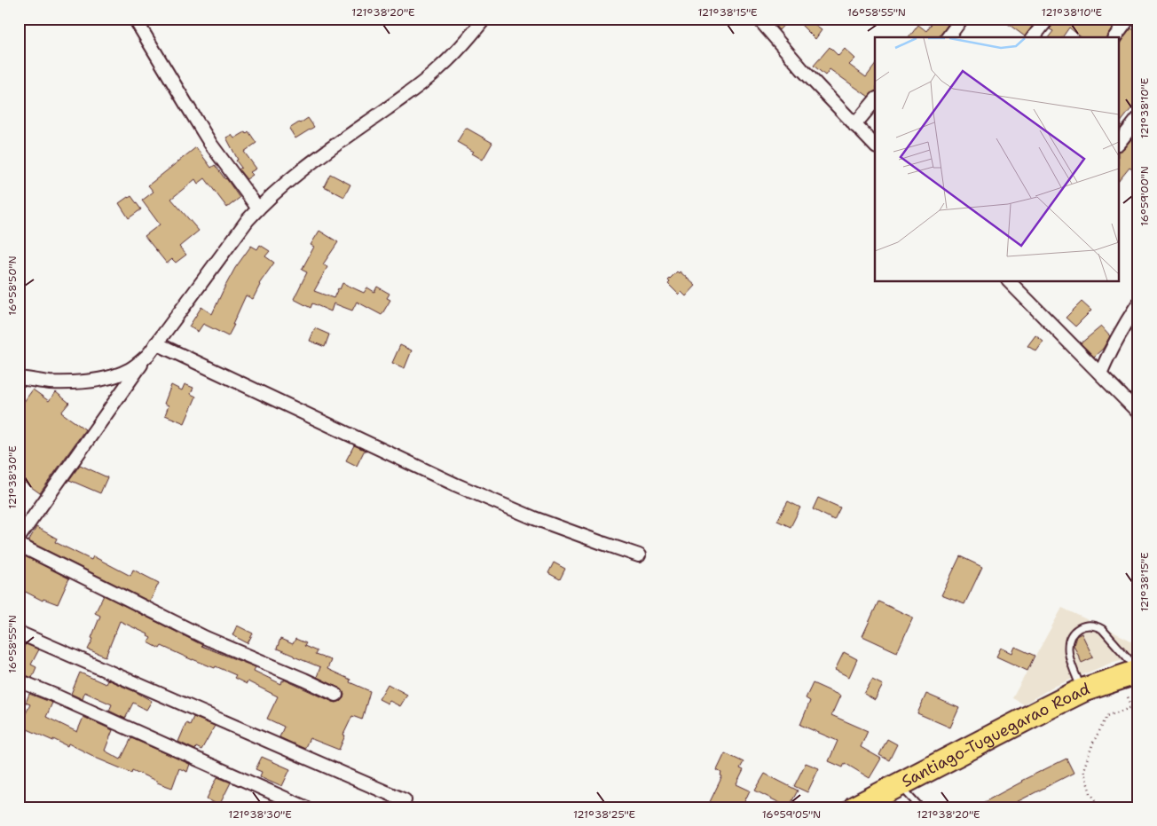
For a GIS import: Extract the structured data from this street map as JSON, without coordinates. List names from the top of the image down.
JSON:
{
  "streets": {
    "highway": ["Santiago-Tuguegarao Road"]
  },
  "coordinates": [
    "121°38'20\"E",
    "121°38'15\"E",
    "16°58'55\"N",
    "121°38'10\"E",
    "16°59'00\"N",
    "16°58'50\"N",
    "121°38'30\"E",
    "121°38'25\"E",
    "16°59'05\"N"
  ]
}
